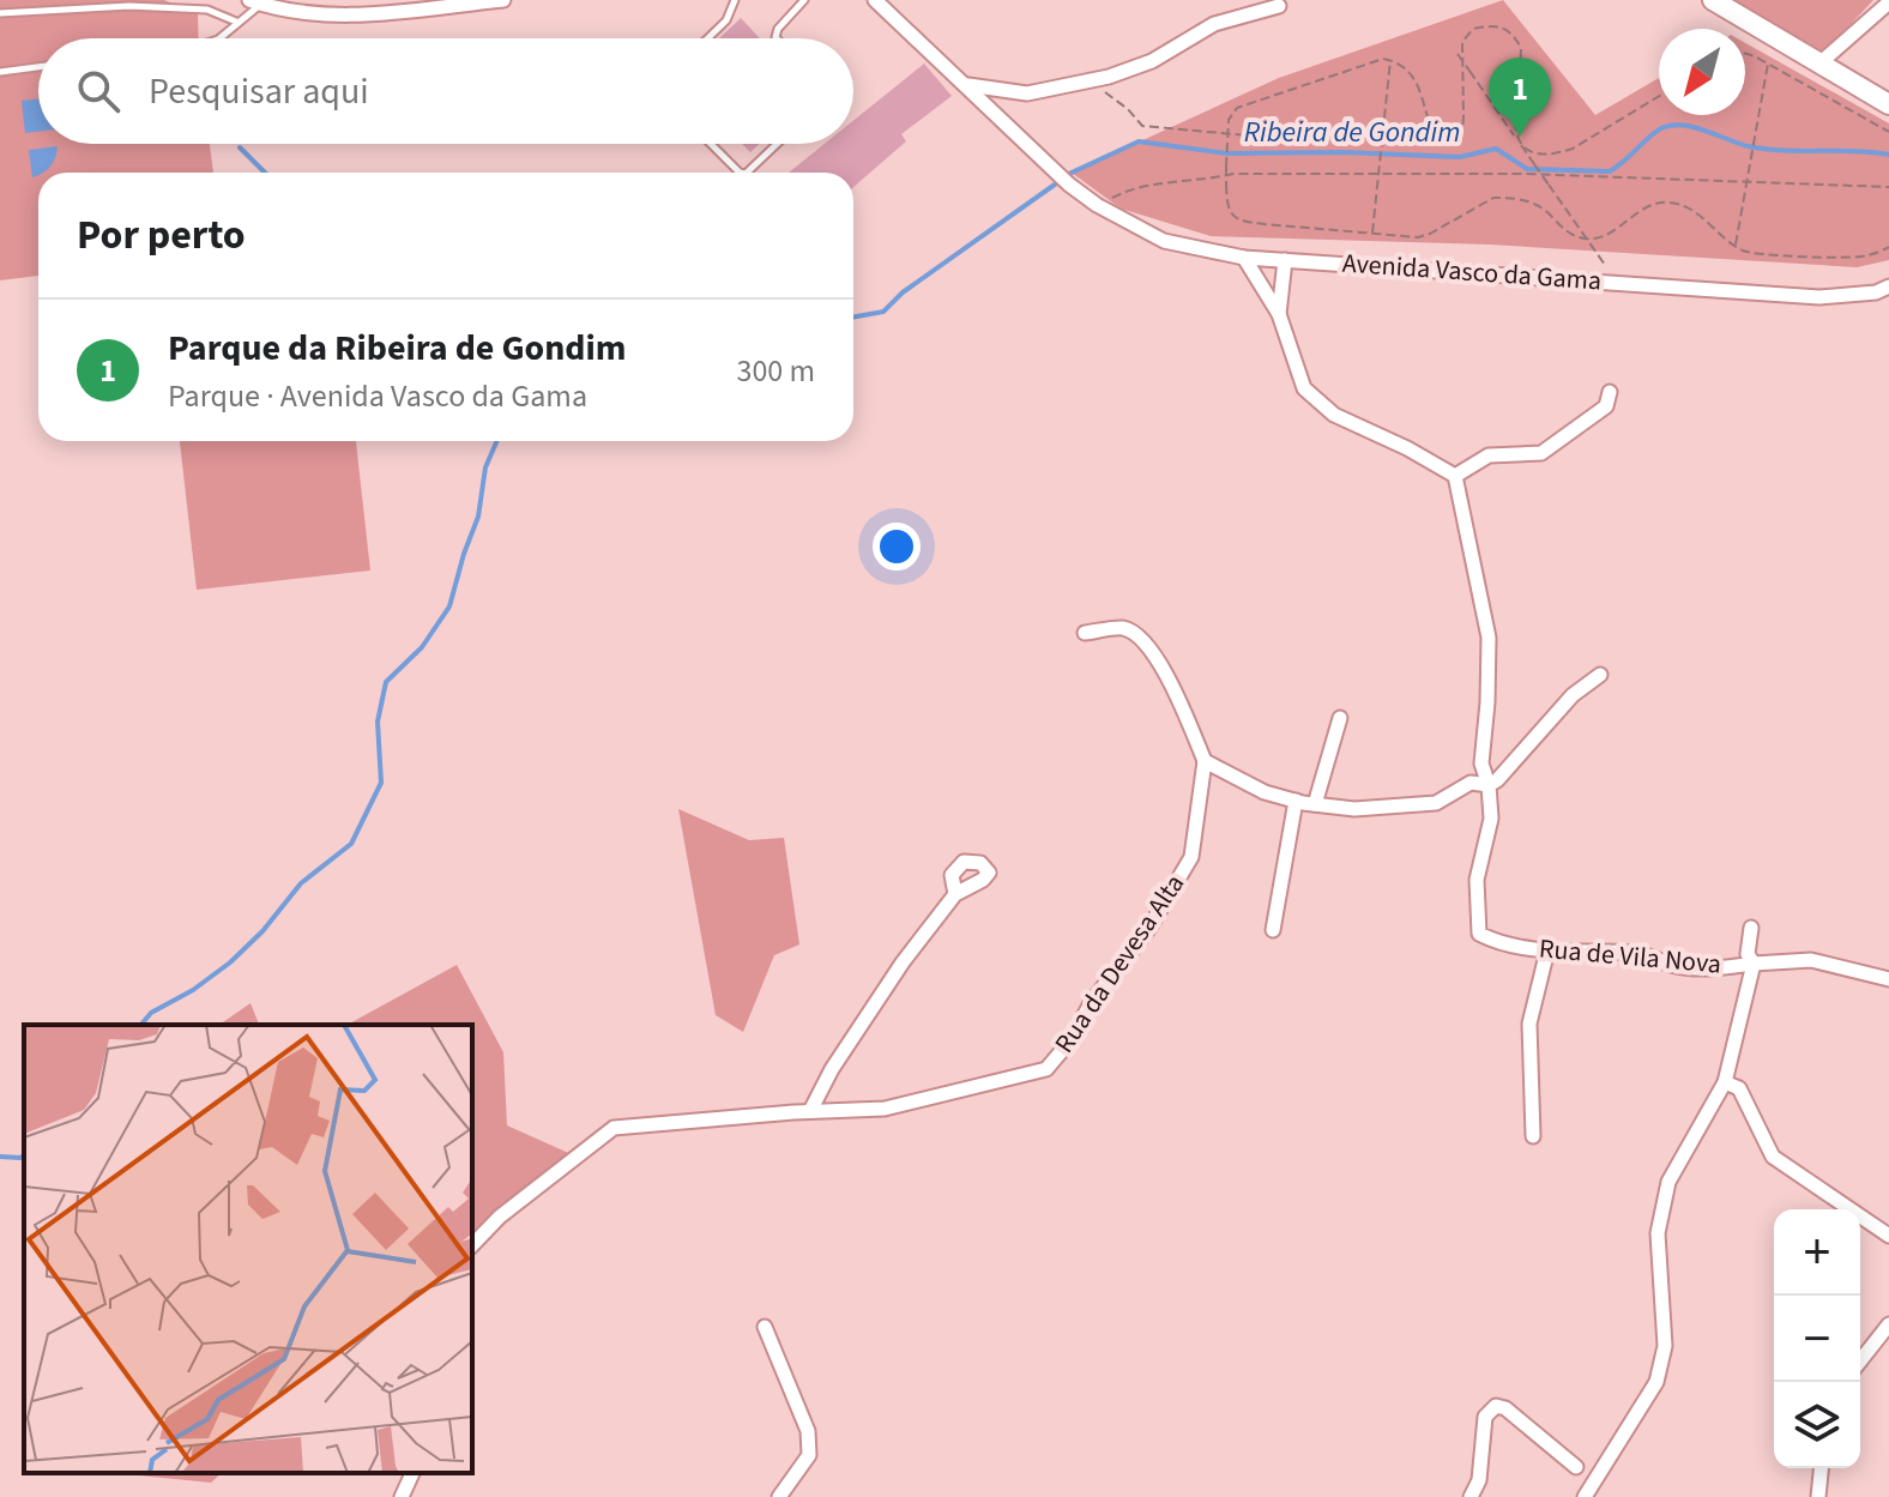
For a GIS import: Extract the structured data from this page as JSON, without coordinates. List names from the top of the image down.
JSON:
{
  "streets": {
    "street": ["Avenida Vasco da Gama", "Rua de Vila Nova", "Rua da Devesa Alta"]
  },
  "water": ["Ribeira de Gondim"],
  "north": "bottom left",
  "page": {
    "search": "Pesquisar aqui",
    "pins": "1",
    "heading": "Por perto",
    "list": [
      {
        "mark": "1",
        "name": "Parque da Ribeira de Gondim",
        "note": "Parque · Avenida Vasco da Gama",
        "value": "300 m"
      }
    ],
    "map_buttons": ["+", "−"]
  }
}
